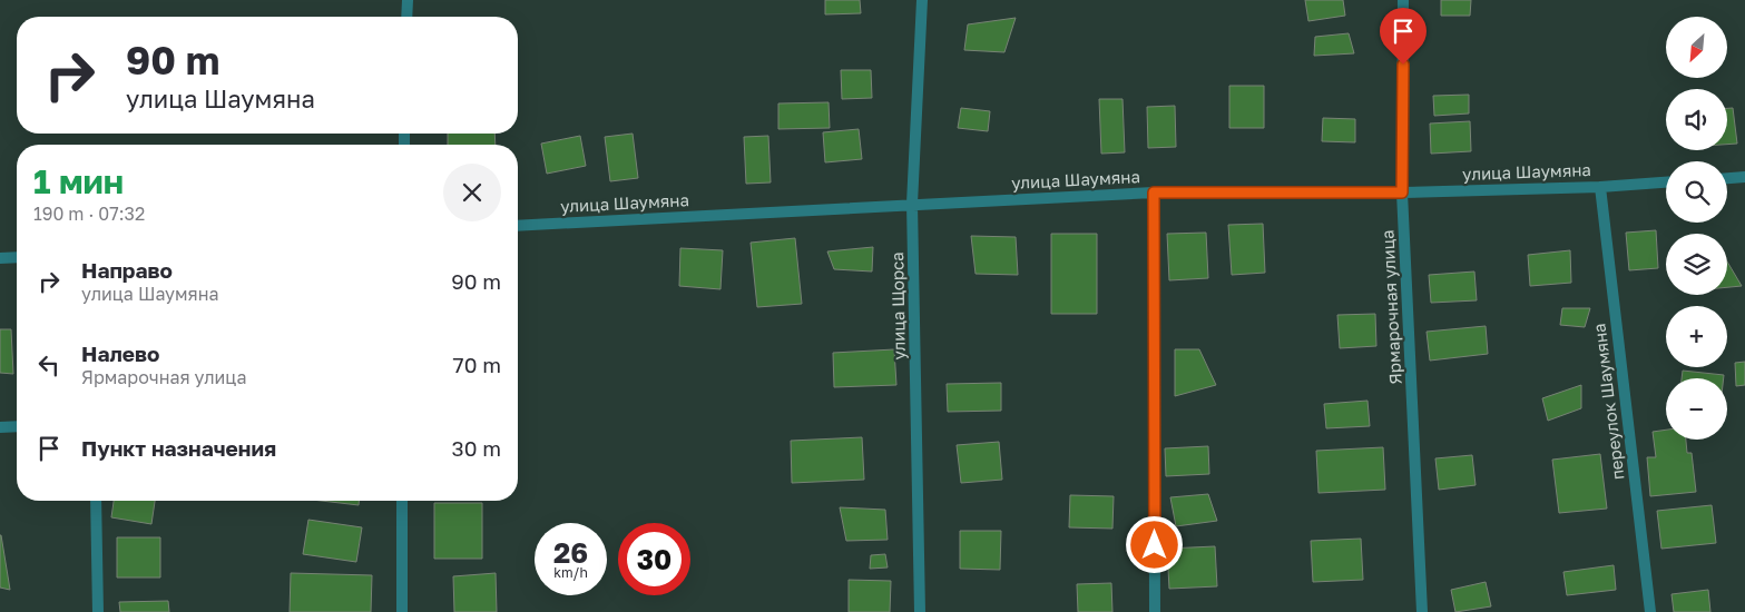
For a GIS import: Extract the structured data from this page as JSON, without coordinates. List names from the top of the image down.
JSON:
{
  "streets": {
    "street": [
      "улица Шаумяна",
      "улица Щорса",
      "Ярмарочная улица",
      "переулок Шаумяна"
    ]
  },
  "crossings": [
    ["улица Шаумяна", "улица Щорса"],
    ["улица Шаумяна", "Ярмарочная улица"],
    ["улица Шаумяна", "переулок Шаумяна"]
  ],
  "north": "bottom left",
  "page": {
    "map_buttons": ["+", "−"],
    "turn": ["90 m", "улица Шаумяна"],
    "heading": ["1 мин", "190 m · 07:32"],
    "list": [
      {
        "name": "Направо",
        "note": "улица Шаумяна",
        "value": "90 m"
      },
      {
        "name": "Налево",
        "note": "Ярмарочная улица",
        "value": "70 m"
      },
      {
        "name": "Пункт назначения",
        "value": "30 m"
      }
    ],
    "speed": "26 km/h",
    "limit": "30"
  }
}
